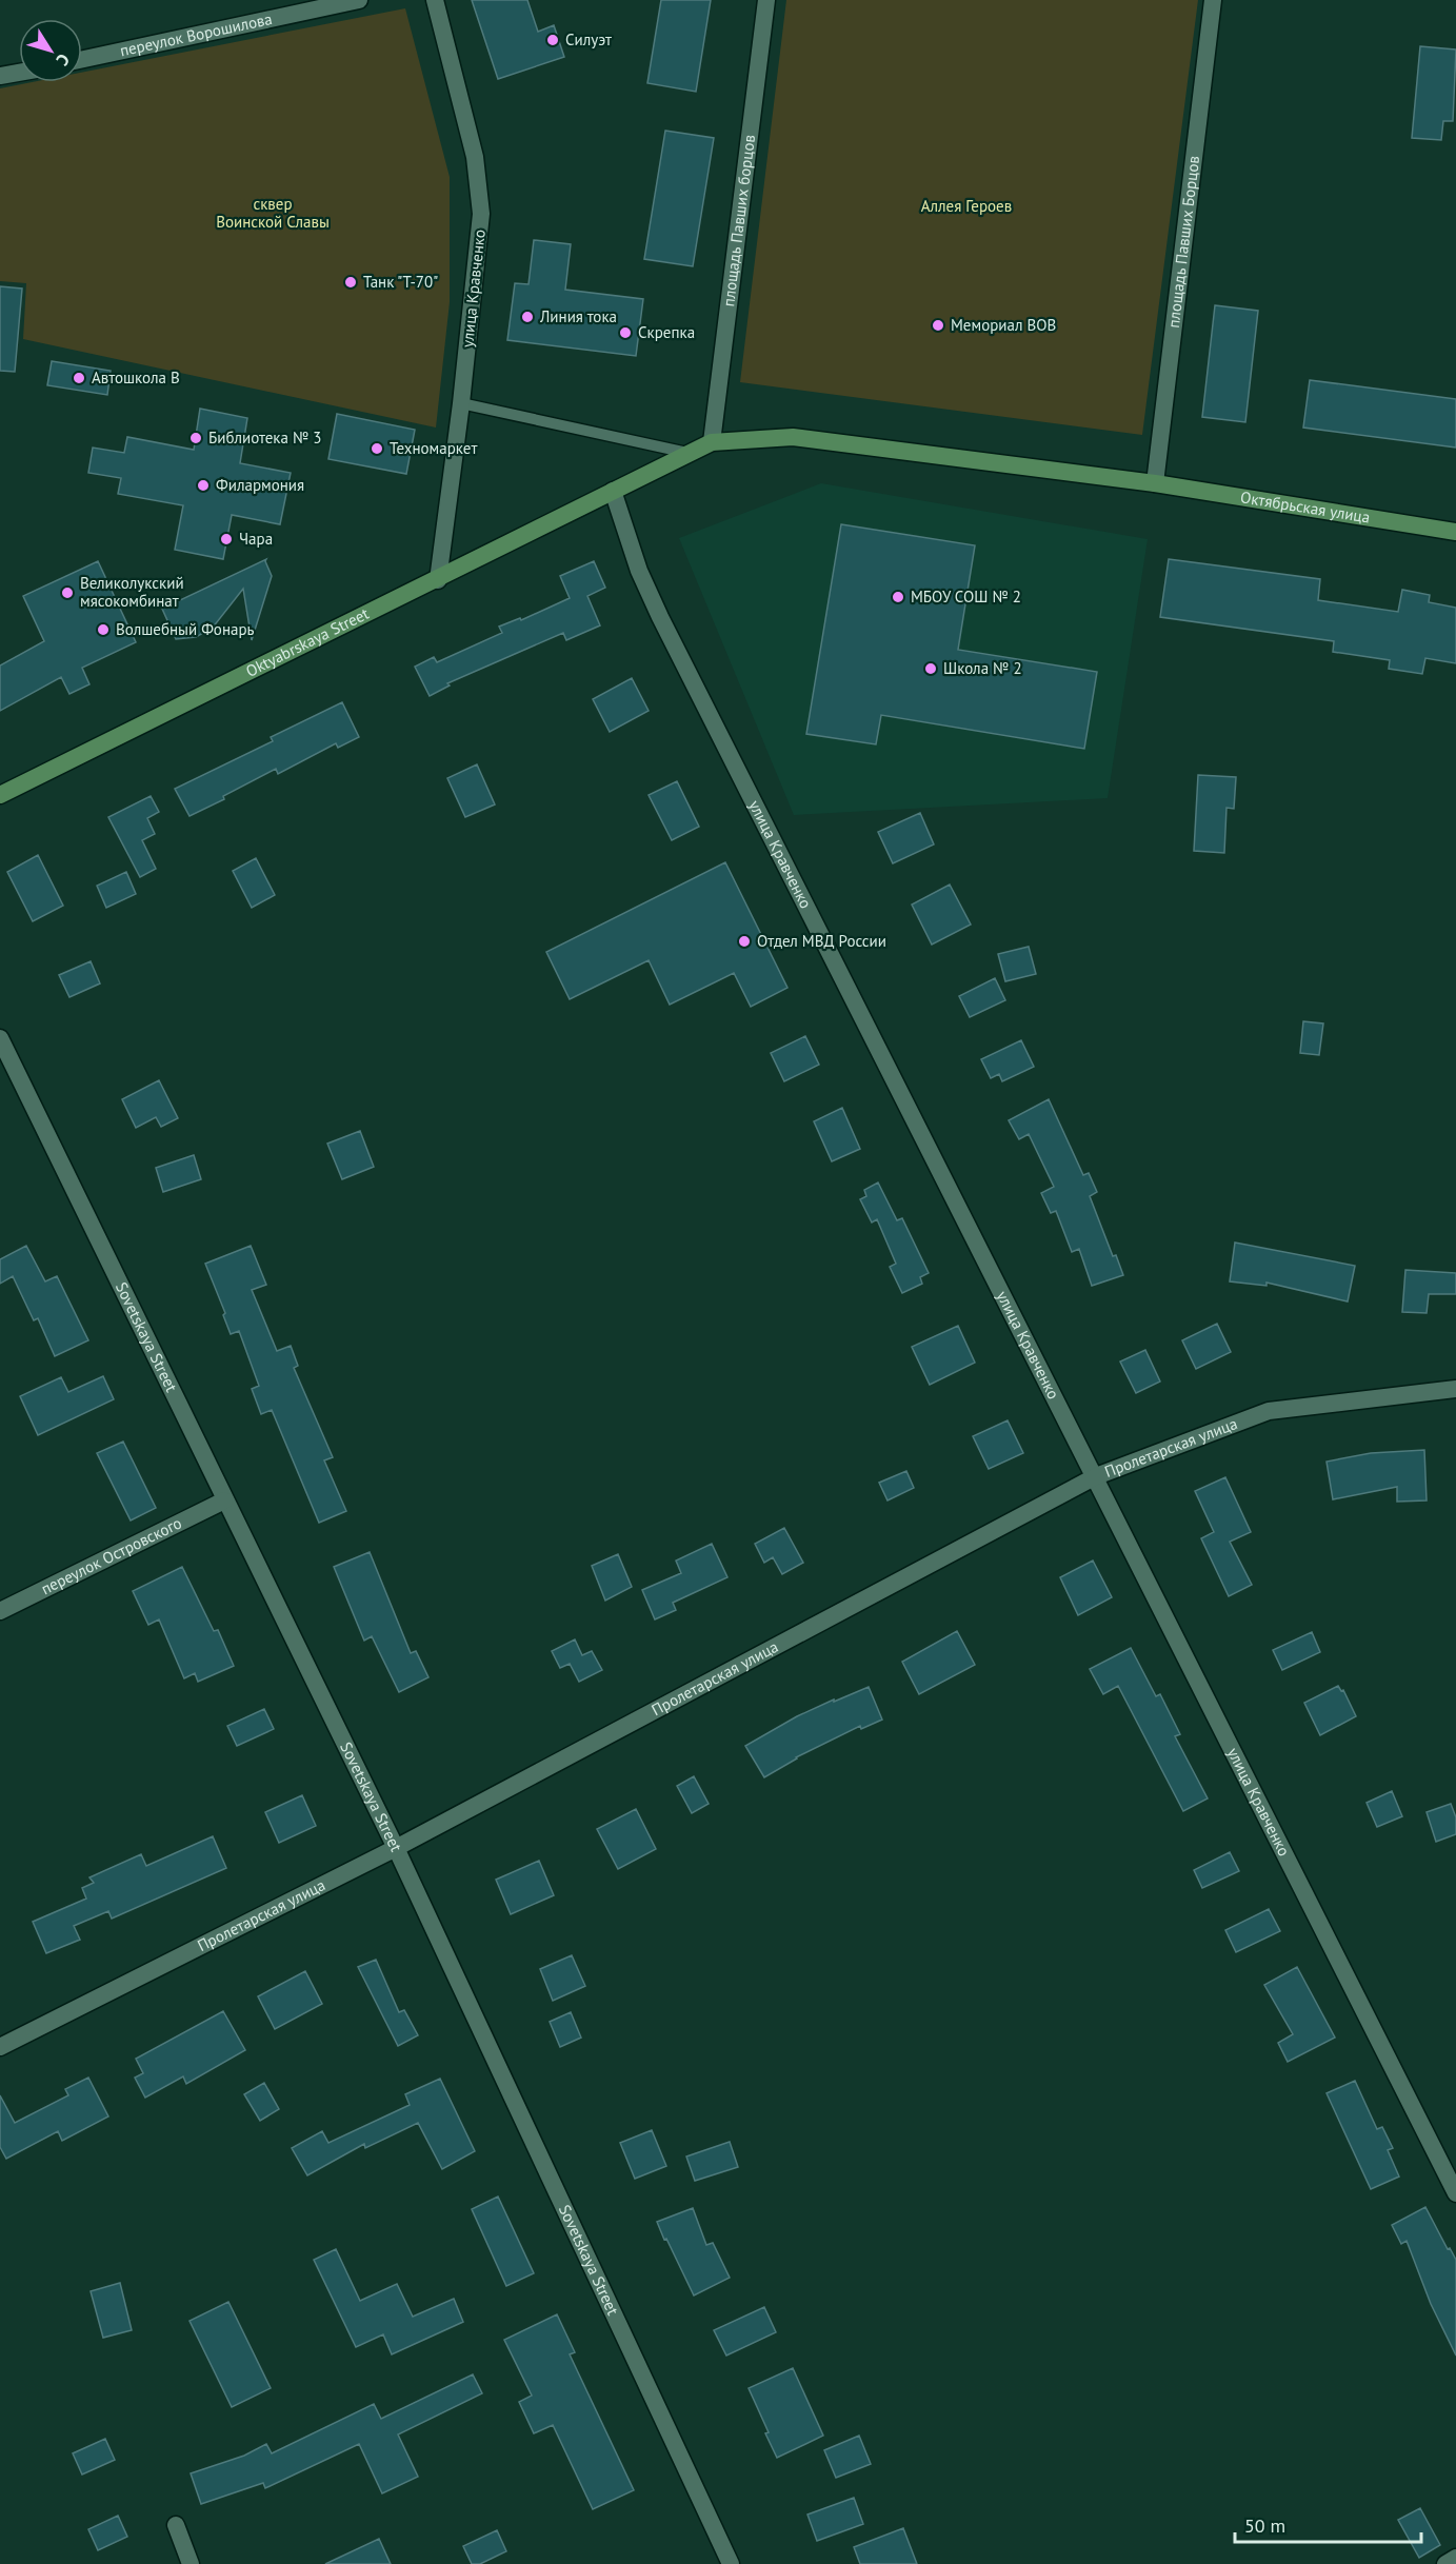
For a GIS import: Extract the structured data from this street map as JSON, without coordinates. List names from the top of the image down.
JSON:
{
  "streets": {
    "main road": ["Октябрьская улица", "Oktyabrskaya Street"],
    "street": [
      "переулок Ворошилова",
      "площадь Павших борцов",
      "площадь Павших Борцов",
      "улица Кравченко",
      "Sovetskaya Street",
      "Пролетарская улица",
      "переулок Островского"
    ]
  },
  "crossings": [
    ["площадь Павших борцов", "Октябрьская улица"],
    ["площадь Павших борцов", "Oktyabrskaya Street"],
    ["площадь Павших Борцов", "Октябрьская улица"],
    ["улица Кравченко", "Oktyabrskaya Street"],
    ["улица Кравченко", "Пролетарская улица"],
    ["Октябрьская улица", "Oktyabrskaya Street"],
    ["Sovetskaya Street", "Пролетарская улица"],
    ["Sovetskaya Street", "переулок Островского"]
  ],
  "parks": ["сквер Воинской Славы", "Аллея Героев"],
  "places": [
    "Силуэт",
    "Танк \"Т-70\"",
    "Линия тока",
    "Мемориал ВОВ",
    "Скрепка",
    "Автошкола В",
    "Библиотека № 3",
    "Техномаркет",
    "Филармония",
    "Чара",
    "Великолукский мясокомбинат",
    "МБОУ СОШ № 2",
    "Волшебный Фонарь",
    "Школа № 2",
    "Отдел МВД России"
  ],
  "scale_bar": "50 m",
  "north": "bottom right"
}
